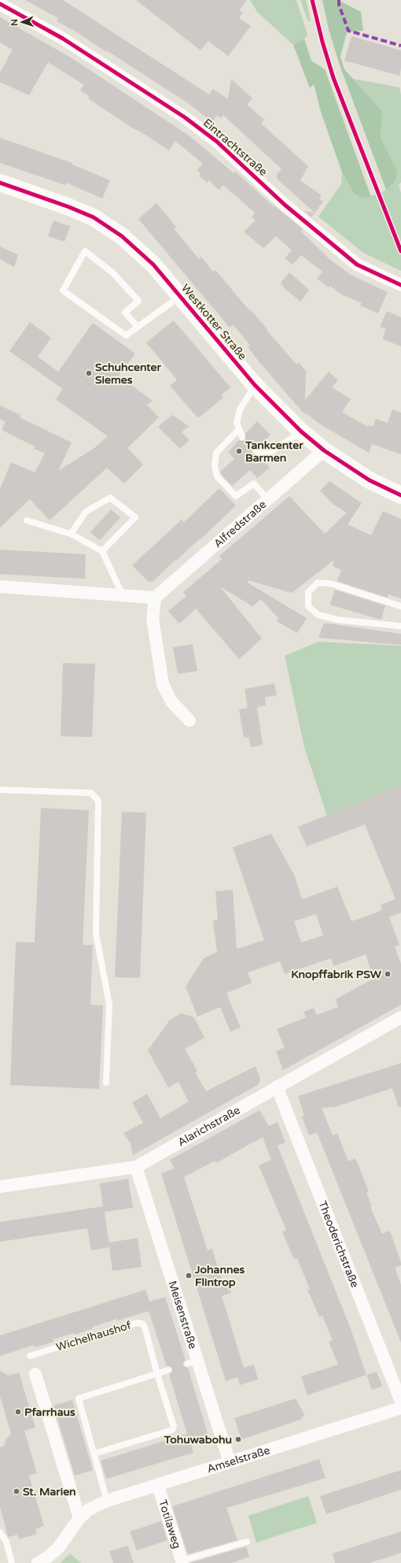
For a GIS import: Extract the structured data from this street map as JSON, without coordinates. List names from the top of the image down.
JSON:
{
  "streets": {
    "main road": ["Westkotter Straße"],
    "street": [
      "Eintrachtstraße",
      "Alfredstraße",
      "Alarichstraße",
      "Theoderichstraße",
      "Meisenstraße",
      "Amselstraße",
      "Totilaweg"
    ],
    "lane": ["Wichelhaushof"]
  },
  "crossings": [
    ["Westkotter Straße", "Alfredstraße"],
    ["Alarichstraße", "Theoderichstraße"],
    ["Alarichstraße", "Meisenstraße"],
    ["Meisenstraße", "Amselstraße"],
    ["Amselstraße", "Totilaweg"]
  ],
  "places": [
    "Schuhcenter Siemes",
    "Tankcenter Barmen",
    "Knopffabrik PSW",
    "Johannes Flintrop",
    "Pfarrhaus",
    "Tohuwabohu",
    "St. Marien"
  ],
  "north": "left"
}
